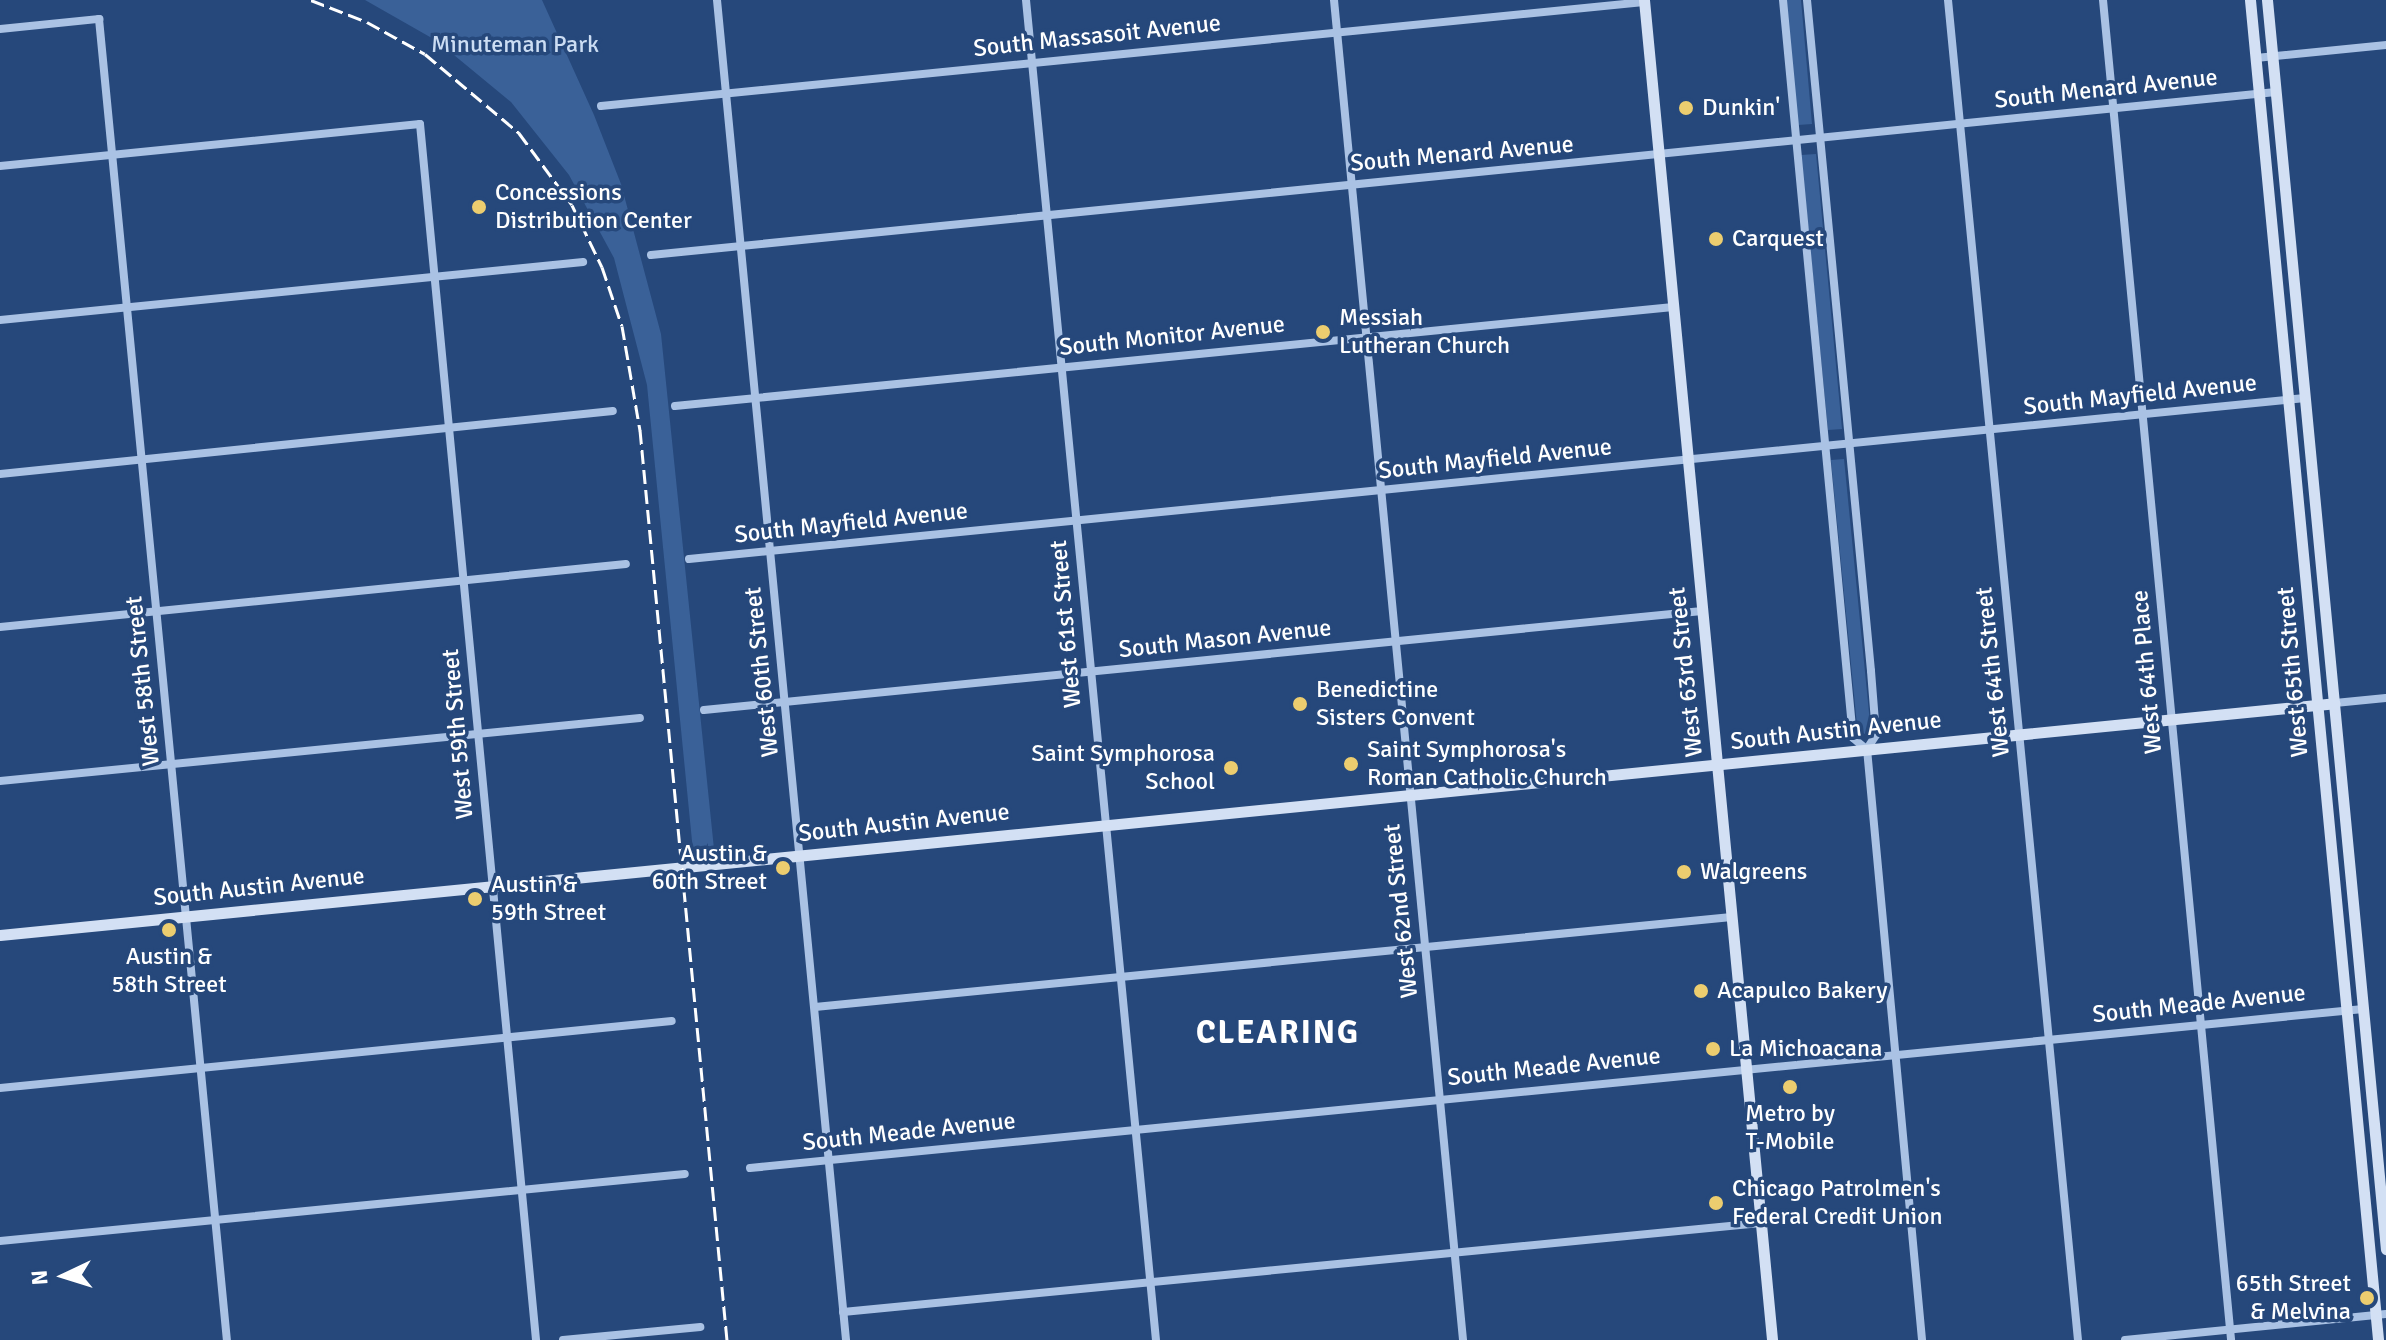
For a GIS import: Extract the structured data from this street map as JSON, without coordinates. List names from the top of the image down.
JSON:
{
  "streets": {
    "street": [
      "South Massasoit Avenue",
      "South Menard Avenue",
      "South Monitor Avenue",
      "South Mayfield Avenue",
      "West 61st Street",
      "South Mason Avenue",
      "West 60th Street",
      "West 63rd Street",
      "West 64th Street",
      "West 64th Place",
      "West 65th Street",
      "West 58th Street",
      "South Austin Avenue",
      "West 59th Street",
      "West 62nd Street",
      "South Meade Avenue"
    ]
  },
  "crossings": [
    ["South Massasoit Avenue", "West 61st Street"],
    ["South Massasoit Avenue", "West 60th Street"],
    ["South Massasoit Avenue", "West 63rd Street"],
    ["South Massasoit Avenue", "West 62nd Street"],
    ["South Menard Avenue", "West 61st Street"],
    ["South Menard Avenue", "West 60th Street"],
    ["South Menard Avenue", "West 63rd Street"],
    ["South Menard Avenue", "West 64th Street"],
    ["South Menard Avenue", "West 64th Place"],
    ["South Menard Avenue", "West 65th Street"],
    ["South Menard Avenue", "West 62nd Street"],
    ["South Monitor Avenue", "West 61st Street"],
    ["South Monitor Avenue", "West 60th Street"],
    ["South Monitor Avenue", "West 63rd Street"],
    ["South Monitor Avenue", "West 62nd Street"],
    ["South Mayfield Avenue", "West 61st Street"],
    ["South Mayfield Avenue", "West 60th Street"],
    ["South Mayfield Avenue", "West 63rd Street"],
    ["South Mayfield Avenue", "West 64th Street"],
    ["South Mayfield Avenue", "West 64th Place"],
    ["South Mayfield Avenue", "West 65th Street"],
    ["South Mayfield Avenue", "West 62nd Street"],
    ["West 61st Street", "South Mason Avenue"],
    ["West 61st Street", "South Austin Avenue"],
    ["West 61st Street", "South Meade Avenue"],
    ["South Mason Avenue", "West 60th Street"],
    ["South Mason Avenue", "West 63rd Street"],
    ["South Mason Avenue", "West 62nd Street"],
    ["West 60th Street", "South Austin Avenue"],
    ["West 60th Street", "South Meade Avenue"],
    ["West 63rd Street", "South Austin Avenue"],
    ["West 63rd Street", "South Meade Avenue"],
    ["West 64th Street", "South Austin Avenue"],
    ["West 64th Street", "South Meade Avenue"],
    ["West 64th Place", "South Austin Avenue"],
    ["West 64th Place", "South Meade Avenue"],
    ["West 65th Street", "South Austin Avenue"],
    ["West 65th Street", "South Meade Avenue"],
    ["West 58th Street", "South Austin Avenue"],
    ["West 58th Street", "West 59th Street"],
    ["South Austin Avenue", "West 59th Street"],
    ["South Austin Avenue", "West 62nd Street"],
    ["West 62nd Street", "South Meade Avenue"]
  ],
  "districts": ["CLEARING"],
  "parks": ["Minuteman Park"],
  "places": [
    "Dunkin'",
    "Concessions Distribution Center",
    "Carquest",
    "Messiah Lutheran Church",
    "Benedictine Sisters Convent",
    "Saint Symphorosa's Roman Catholic Church",
    "Saint Symphorosa School",
    "Austin & 60th Street",
    "Walgreens",
    "Austin & 59th Street",
    "Austin & 58th Street",
    "Acapulco Bakery",
    "La Michoacana",
    "Metro by T-Mobile",
    "Chicago Patrolmen's Federal Credit Union",
    "65th Street & Melvina"
  ],
  "north": "left"
}
